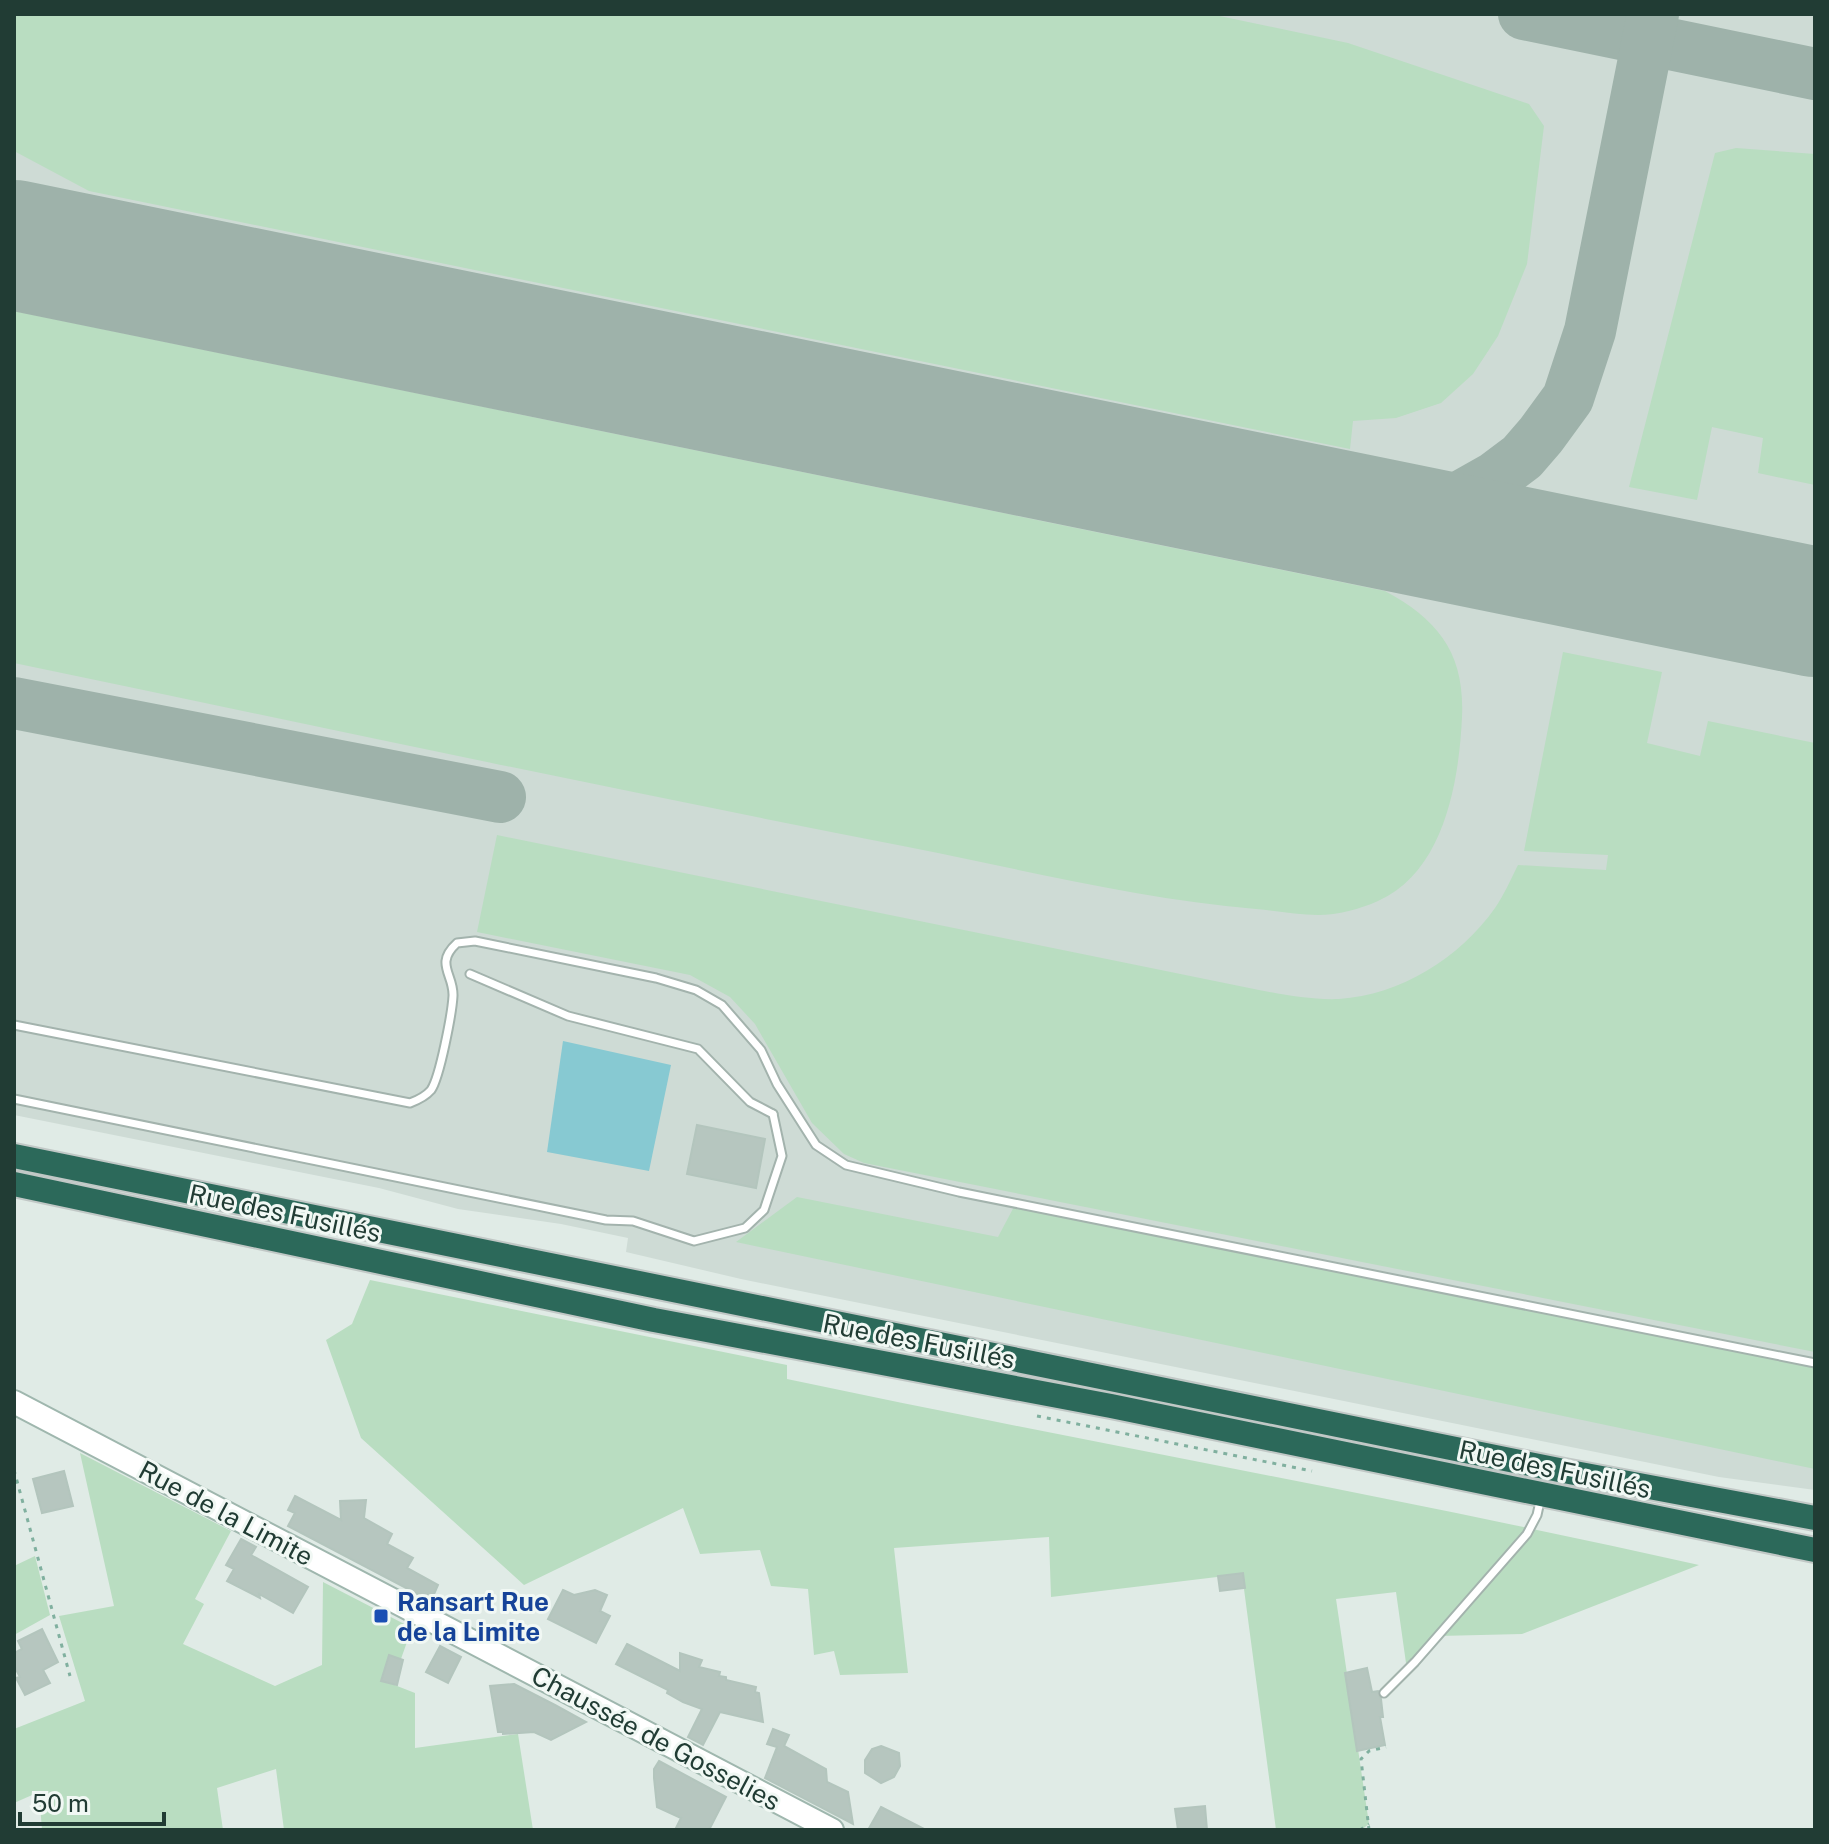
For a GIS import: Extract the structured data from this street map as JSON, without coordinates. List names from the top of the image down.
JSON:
{
  "streets": {
    "highway": ["Rue des Fusillés"],
    "street": ["Rue de la Limite", "Chaussée de Gosselies"]
  },
  "crossings": [
    ["Rue de la Limite", "Chaussée de Gosselies"]
  ],
  "places": {
    "transit": ["Ransart Rue de la Limite"]
  },
  "scale_bar": "50 m"
}
